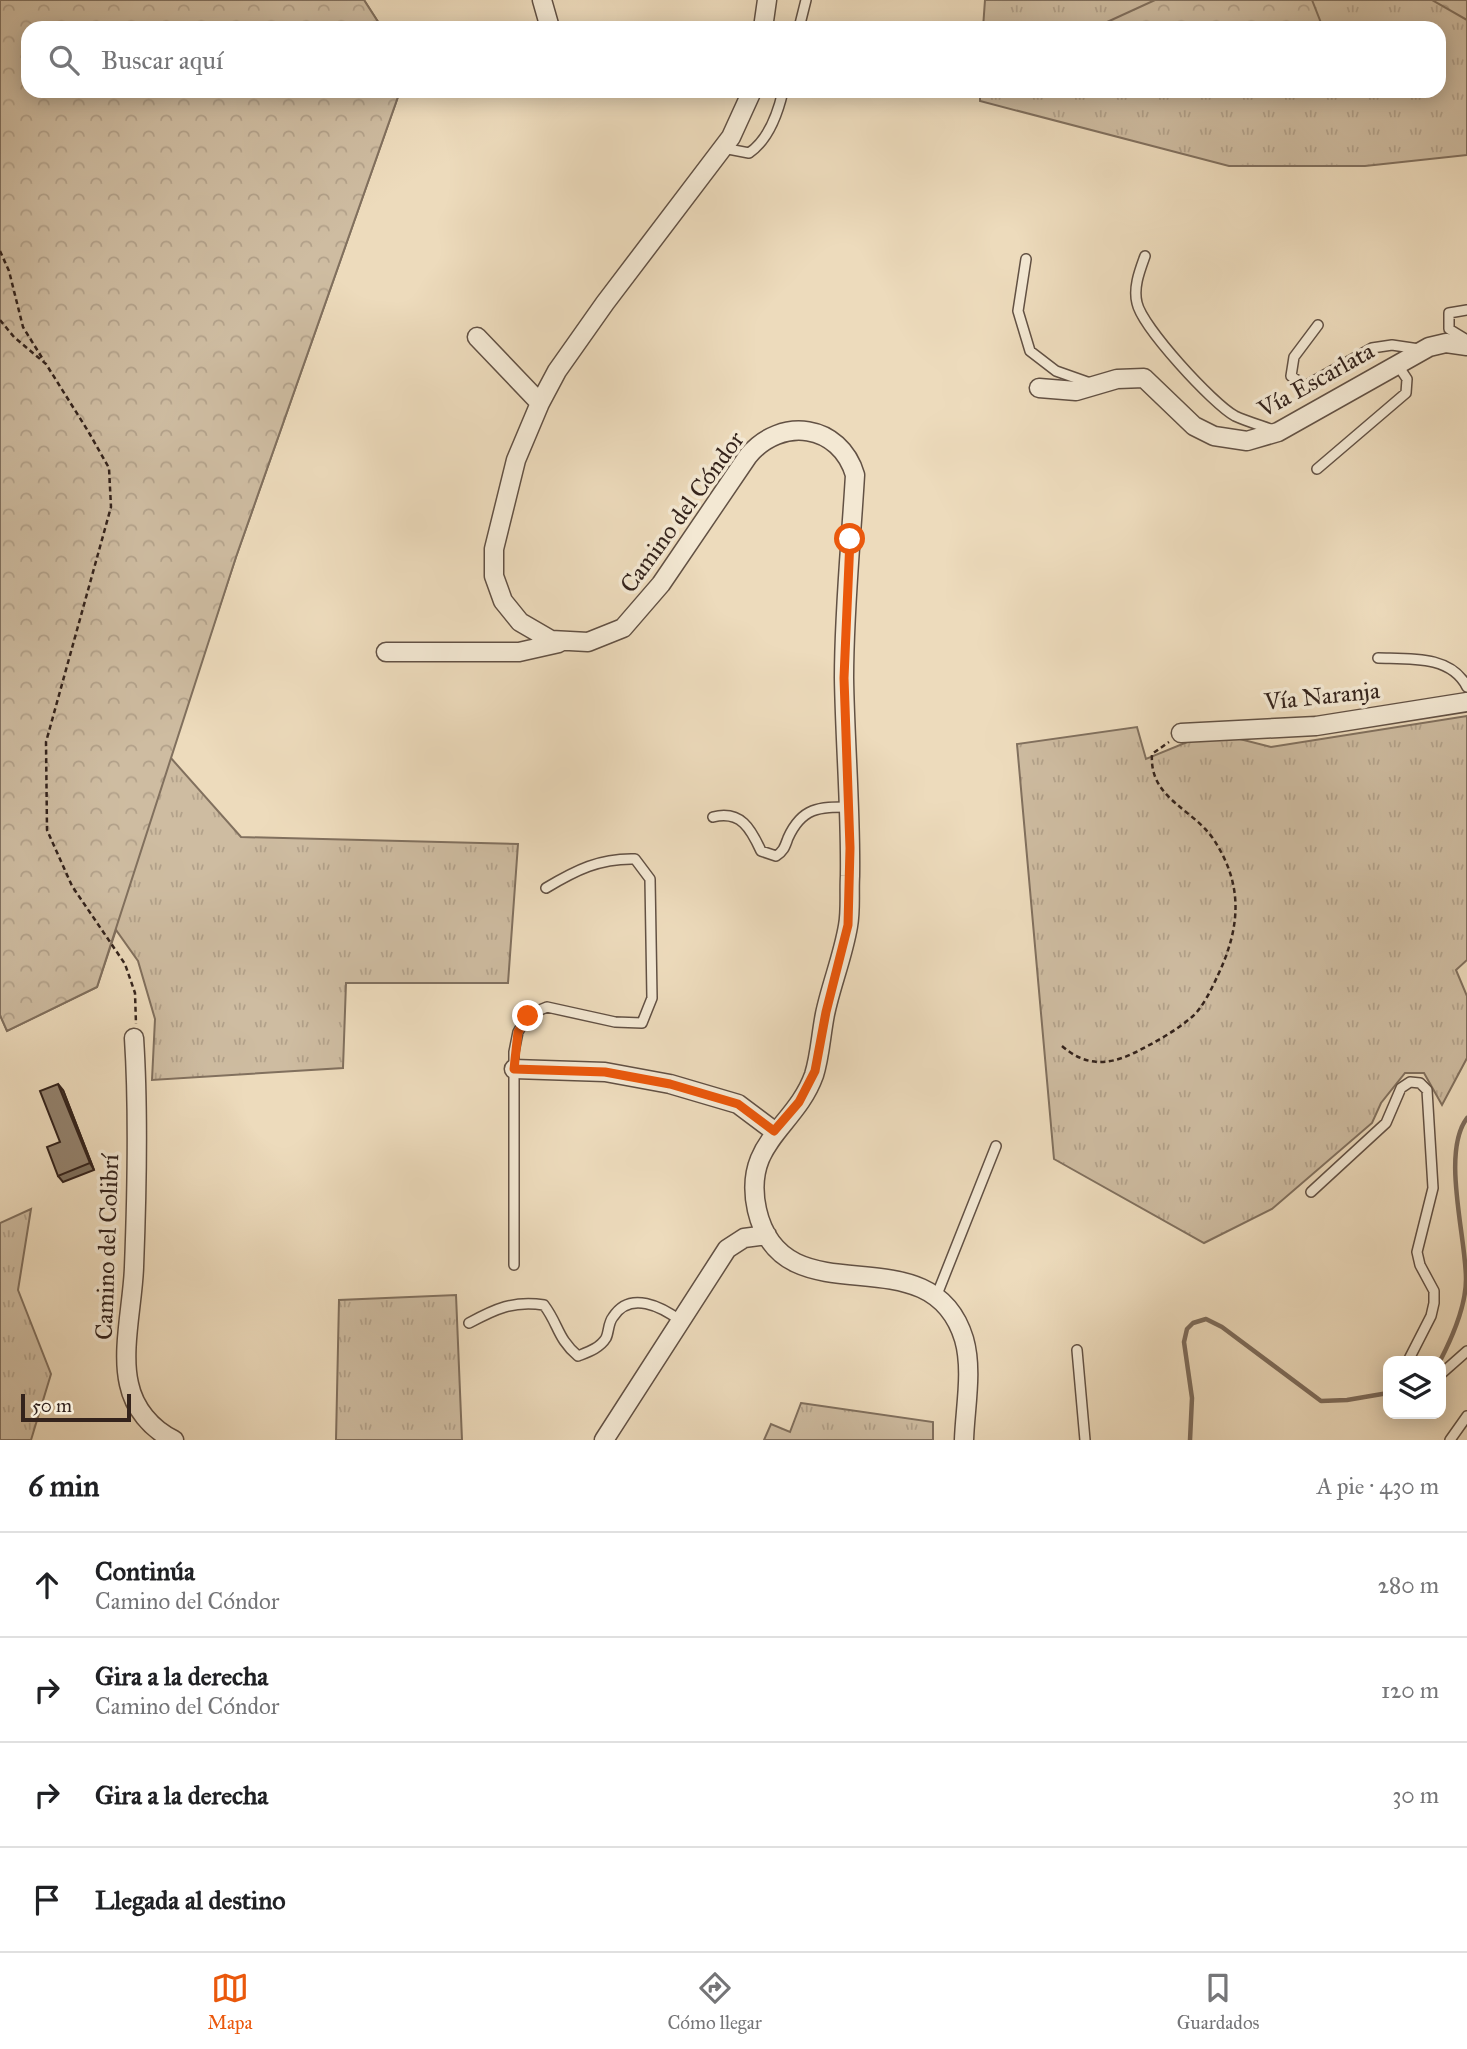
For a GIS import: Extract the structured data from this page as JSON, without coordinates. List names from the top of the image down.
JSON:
{
  "streets": {
    "street": [
      "Vía Escarlata",
      "Camino del Cóndor",
      "Vía Naranja",
      "Camino del Colibrí"
    ]
  },
  "scale_bar": "50 m",
  "page": {
    "search": "Buscar aquí",
    "scale": "50 m",
    "heading": ["6 min", "A pie · 430 m"],
    "list": [
      ["Continúa", "Camino del Cóndor", "280 m"],
      ["Gira a la derecha", "Camino del Cóndor", "120 m"],
      ["Gira a la derecha", "30 m"],
      "Llegada al destino"
    ],
    "nav": ["Mapa", "Cómo llegar", "Guardados"]
  }
}
